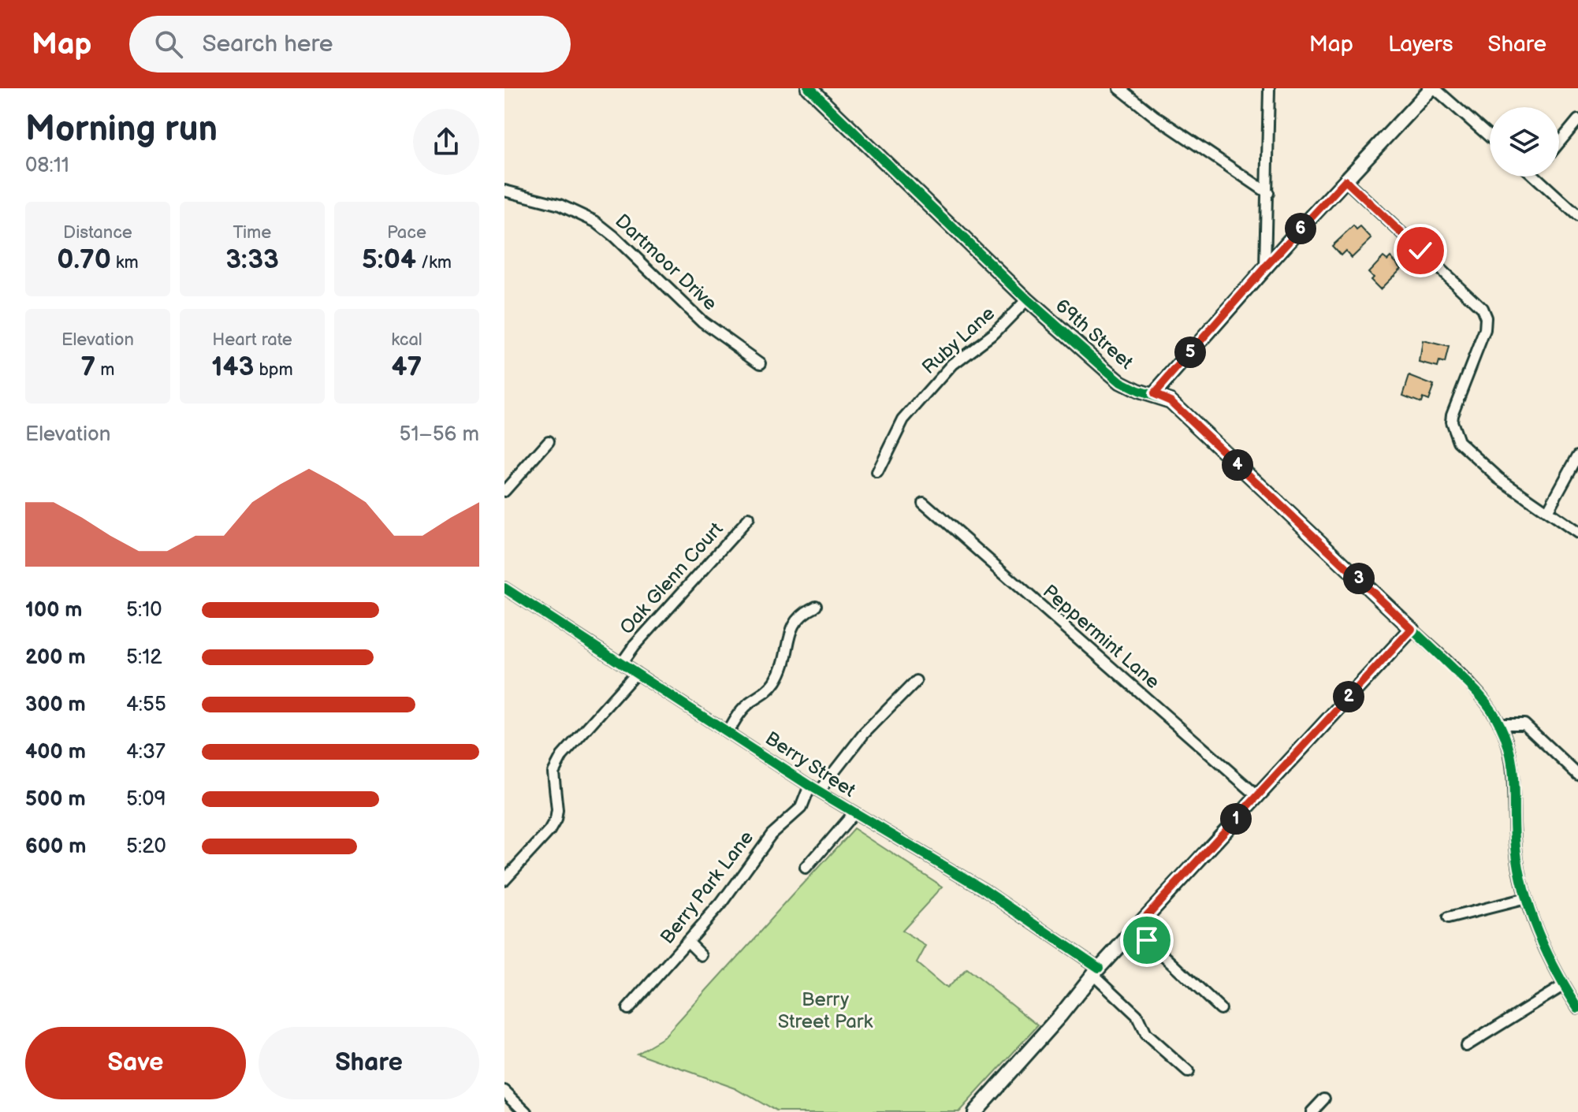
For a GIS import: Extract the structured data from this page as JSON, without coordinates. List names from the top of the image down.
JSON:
{
  "streets": {
    "street": [
      "Dartmoor Drive",
      "69th Street",
      "Ruby Lane",
      "Oak Glenn Court",
      "Peppermint Lane",
      "Berry Street",
      "Berry Park Lane"
    ]
  },
  "crossings": [
    ["69th Street", "Ruby Lane"],
    ["Oak Glenn Court", "Berry Street"],
    ["Berry Street", "Berry Park Lane"]
  ],
  "parks": ["Berry Street Park"],
  "page": {
    "header": "Map",
    "search": "Search here",
    "nav": ["Map", "Layers", "Share"],
    "heading": ["Morning run", "08:11"],
    "stats": [
      ["Distance", "0.70 km"],
      ["Time", "3:33"],
      ["Pace", "5:04 /km"],
      ["Elevation", "7 m"],
      ["Heart rate", "143 bpm"],
      ["kcal", "47"]
    ],
    "pins": [
      "6",
      "5",
      "4",
      "3",
      "2",
      "1"
    ],
    "chart": ["Elevation", "51–56 m"],
    "list": [
      {
        "name": "100 m",
        "note": "5:10"
      },
      {
        "name": "200 m",
        "note": "5:12"
      },
      {
        "name": "300 m",
        "note": "4:55"
      },
      {
        "name": "400 m",
        "note": "4:37"
      },
      {
        "name": "500 m",
        "note": "5:09"
      },
      {
        "name": "600 m",
        "note": "5:20"
      }
    ],
    "buttons": ["Save", "Share"]
  }
}
